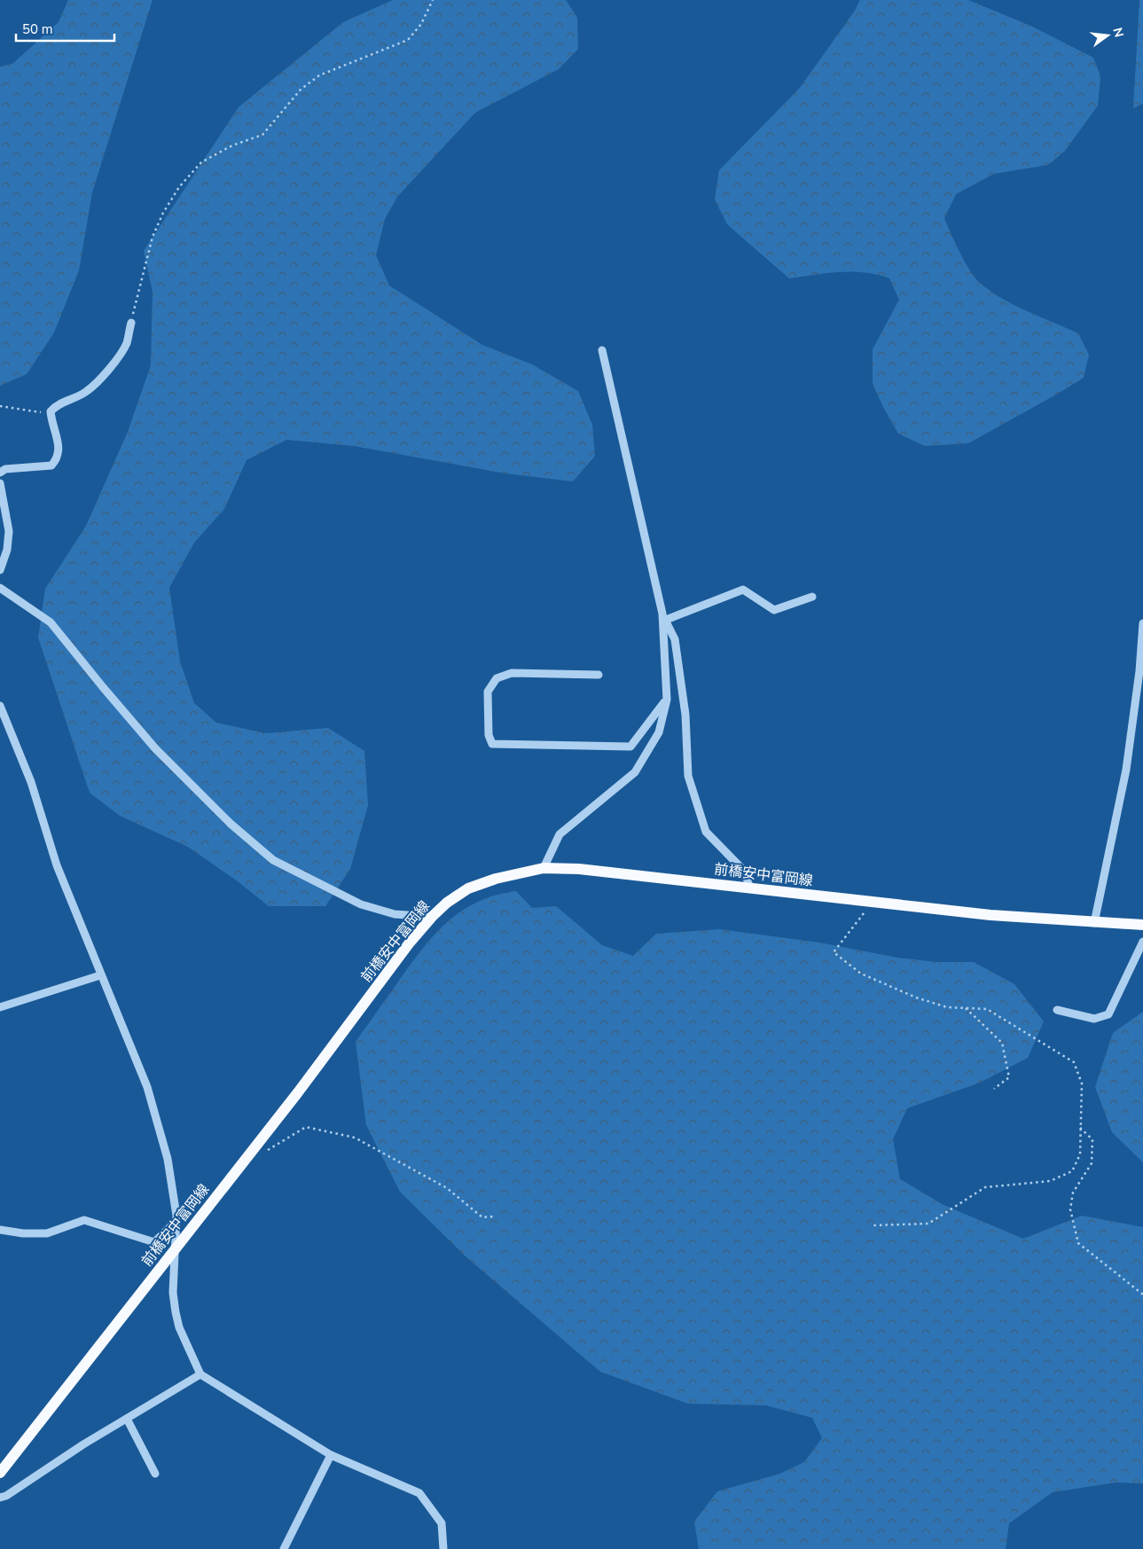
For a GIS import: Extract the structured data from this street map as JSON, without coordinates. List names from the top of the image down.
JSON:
{
  "streets": {
    "main road": ["前橋安中富岡線"]
  },
  "scale_bar": "50 m",
  "north": "right"
}
